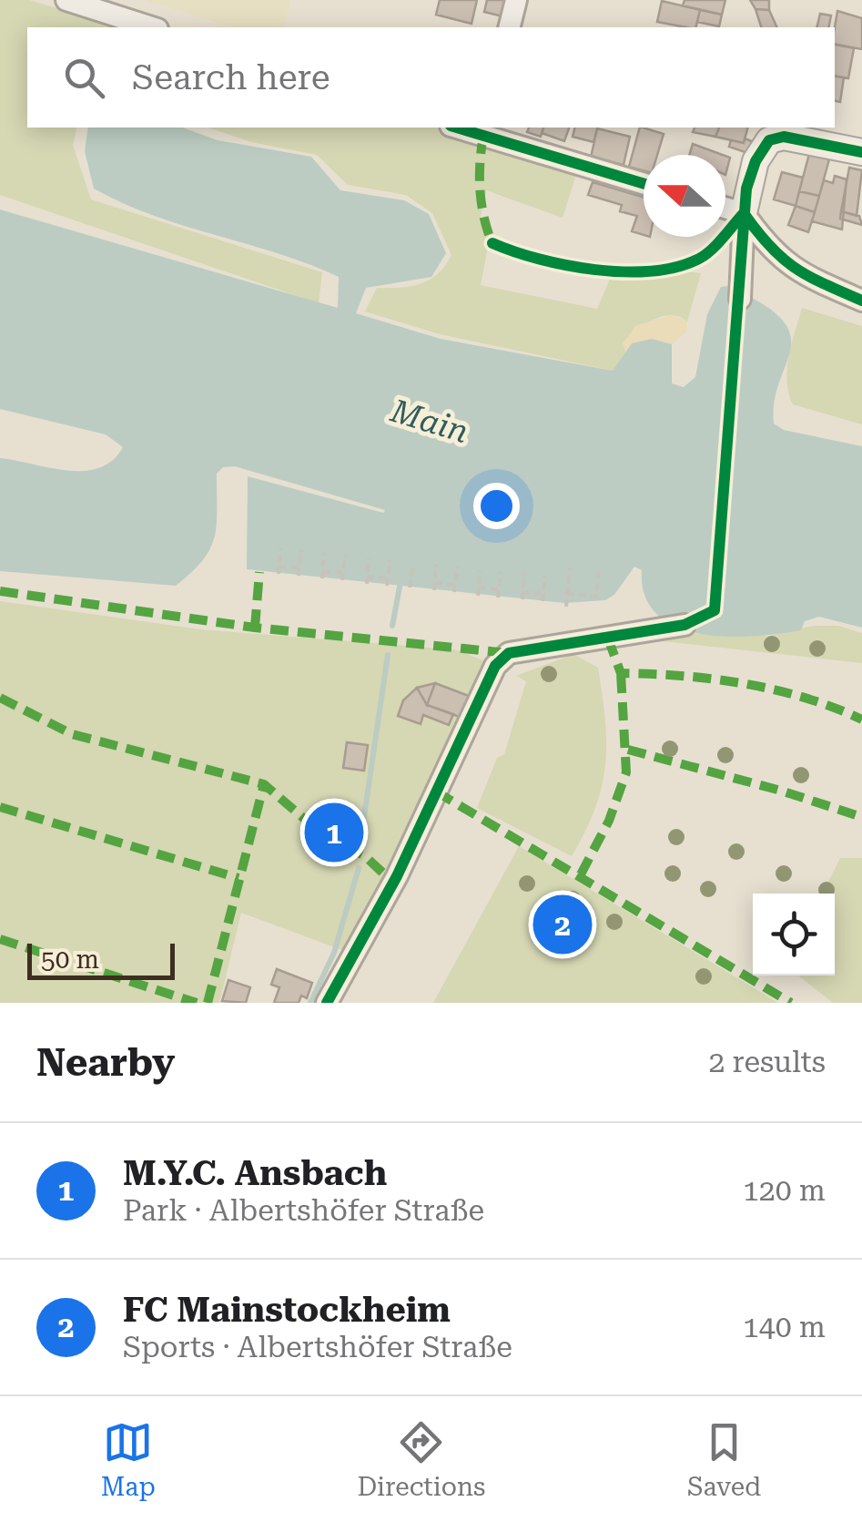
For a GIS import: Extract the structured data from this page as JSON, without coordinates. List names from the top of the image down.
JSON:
{
  "water": ["Main"],
  "scale_bar": "50 m",
  "north": "left",
  "page": {
    "search": "Search here",
    "pins": ["1", "2"],
    "scale": "50 m",
    "heading": ["Nearby", "2 results"],
    "list": [
      {
        "mark": "1",
        "name": "M.Y.C. Ansbach",
        "note": "Park · Albertshöfer Straße",
        "value": "120 m"
      },
      {
        "mark": "2",
        "name": "FC Mainstockheim",
        "note": "Sports · Albertshöfer Straße",
        "value": "140 m"
      }
    ],
    "nav": ["Map", "Directions", "Saved"]
  }
}
